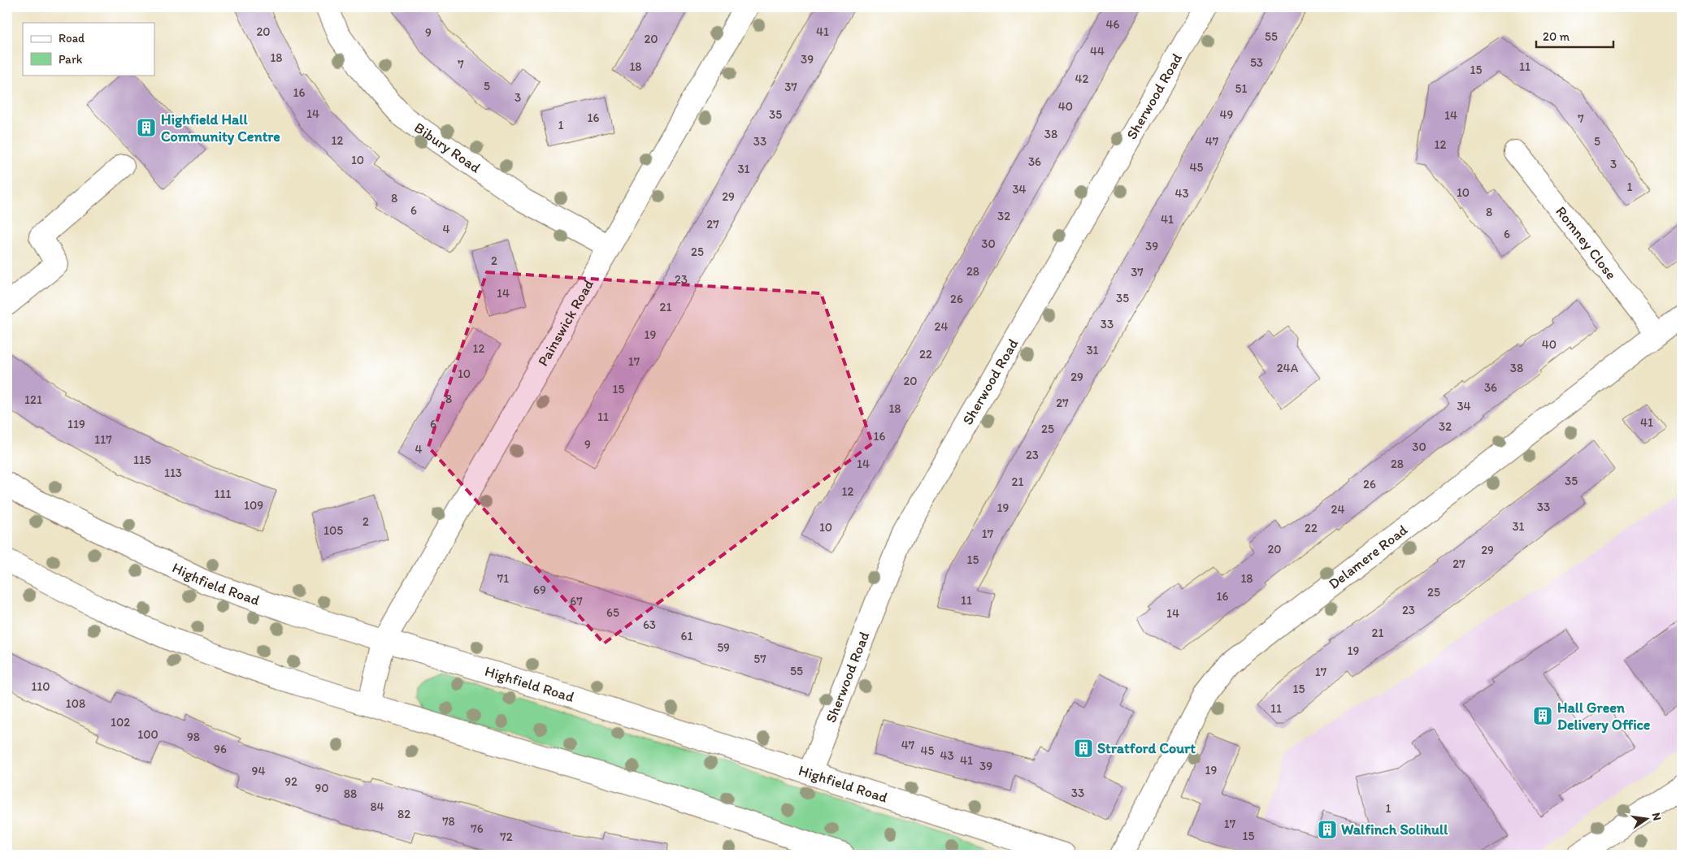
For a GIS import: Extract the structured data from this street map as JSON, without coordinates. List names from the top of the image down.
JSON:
{
  "streets": {
    "main road": [
      "Sherwood Road",
      "Bibury Road",
      "Romney Close",
      "Painswick Road",
      "Delamere Road",
      "Highfield Road"
    ]
  },
  "crossings": [
    ["Sherwood Road", "Highfield Road"],
    ["Bibury Road", "Painswick Road"],
    ["Romney Close", "Delamere Road"],
    ["Painswick Road", "Highfield Road"]
  ],
  "places": {
    "building": [
      "Highfield Hall Community Centre",
      "Hall Green Delivery Office",
      "Stratford Court",
      "Walfinch Solihull"
    ]
  },
  "house_numbers": [
    "46",
    "20",
    "41",
    "9",
    "55",
    "20",
    "44",
    "18",
    "39",
    "53",
    "7",
    "18",
    "11",
    "15",
    "42",
    "5",
    "37",
    "51",
    "16",
    "3",
    "40",
    "14",
    "35",
    "49",
    "14",
    "16",
    "7",
    "1",
    "38",
    "12",
    "33",
    "47",
    "5",
    "12",
    "10",
    "36",
    "3",
    "45",
    "31",
    "1",
    "34",
    "10",
    "43",
    "29",
    "8",
    "6",
    "8",
    "32",
    "41",
    "27",
    "4",
    "6",
    "30",
    "39",
    "25",
    "2",
    "28",
    "37",
    "23",
    "14",
    "35",
    "26",
    "21",
    "33",
    "24",
    "19",
    "40",
    "12",
    "31",
    "22",
    "17",
    "24A",
    "38",
    "10",
    "29",
    "20",
    "36",
    "15",
    "8",
    "121",
    "27",
    "34",
    "18",
    "11",
    "41",
    "119",
    "6",
    "32",
    "25",
    "16",
    "117",
    "9",
    "30",
    "4",
    "23",
    "115",
    "14",
    "28",
    "113",
    "35",
    "21",
    "26",
    "12",
    "111",
    "109",
    "33",
    "19",
    "24",
    "2",
    "31",
    "10",
    "22",
    "105",
    "17",
    "20",
    "29",
    "15",
    "27",
    "71",
    "18",
    "69",
    "25",
    "16",
    "11",
    "67",
    "23",
    "65",
    "14",
    "63",
    "21",
    "61",
    "59",
    "19",
    "57",
    "55",
    "17",
    "110",
    "15",
    "108",
    "11",
    "102",
    "100",
    "98",
    "47",
    "96",
    "45",
    "43",
    "41",
    "39",
    "19",
    "94",
    "92",
    "90",
    "33",
    "88",
    "84",
    "1",
    "82",
    "78",
    "17",
    "76",
    "15",
    "72"
  ],
  "legend": ["Road", "Park"],
  "scale_bar": "20 m",
  "north": "right"
}
